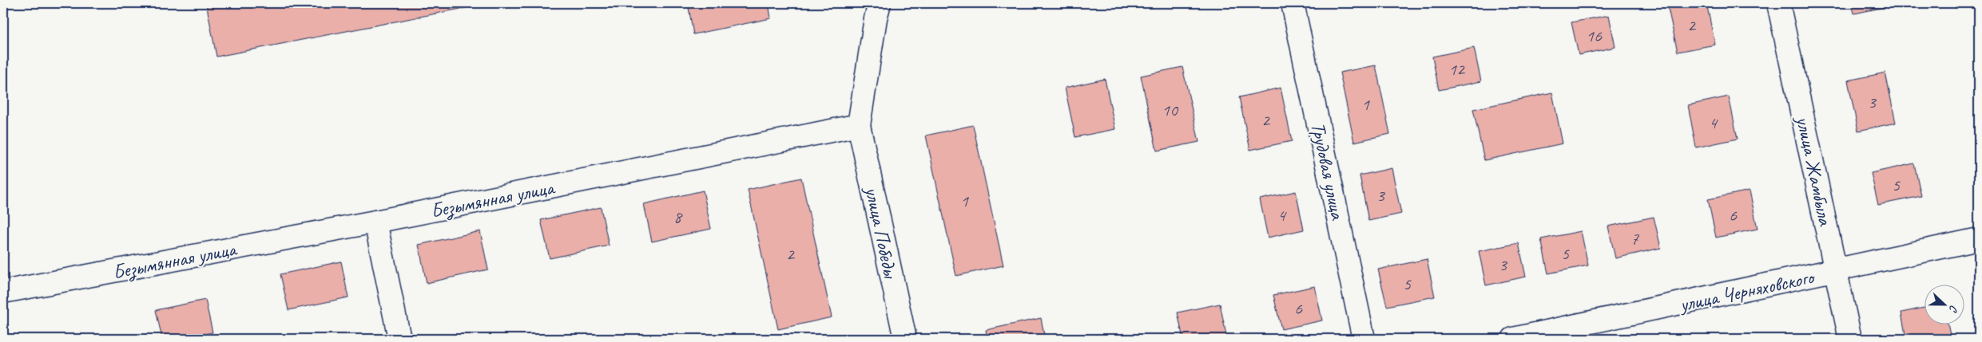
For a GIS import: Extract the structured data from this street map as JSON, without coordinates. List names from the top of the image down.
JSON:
{
  "streets": {
    "street": [
      "Трудовая улица",
      "улица Жамбыла",
      "Безымянная улица",
      "улица Победы",
      "улица Черняховского"
    ]
  },
  "crossings": [
    ["улица Жамбыла", "улица Черняховского"],
    ["Безымянная улица", "улица Победы"]
  ],
  "house_numbers": [
    "2",
    "16",
    "12",
    "3",
    "1",
    "10",
    "2",
    "4",
    "5",
    "3",
    "1",
    "4",
    "6",
    "8",
    "7",
    "5",
    "2",
    "3",
    "5",
    "6"
  ],
  "north": "right"
}
